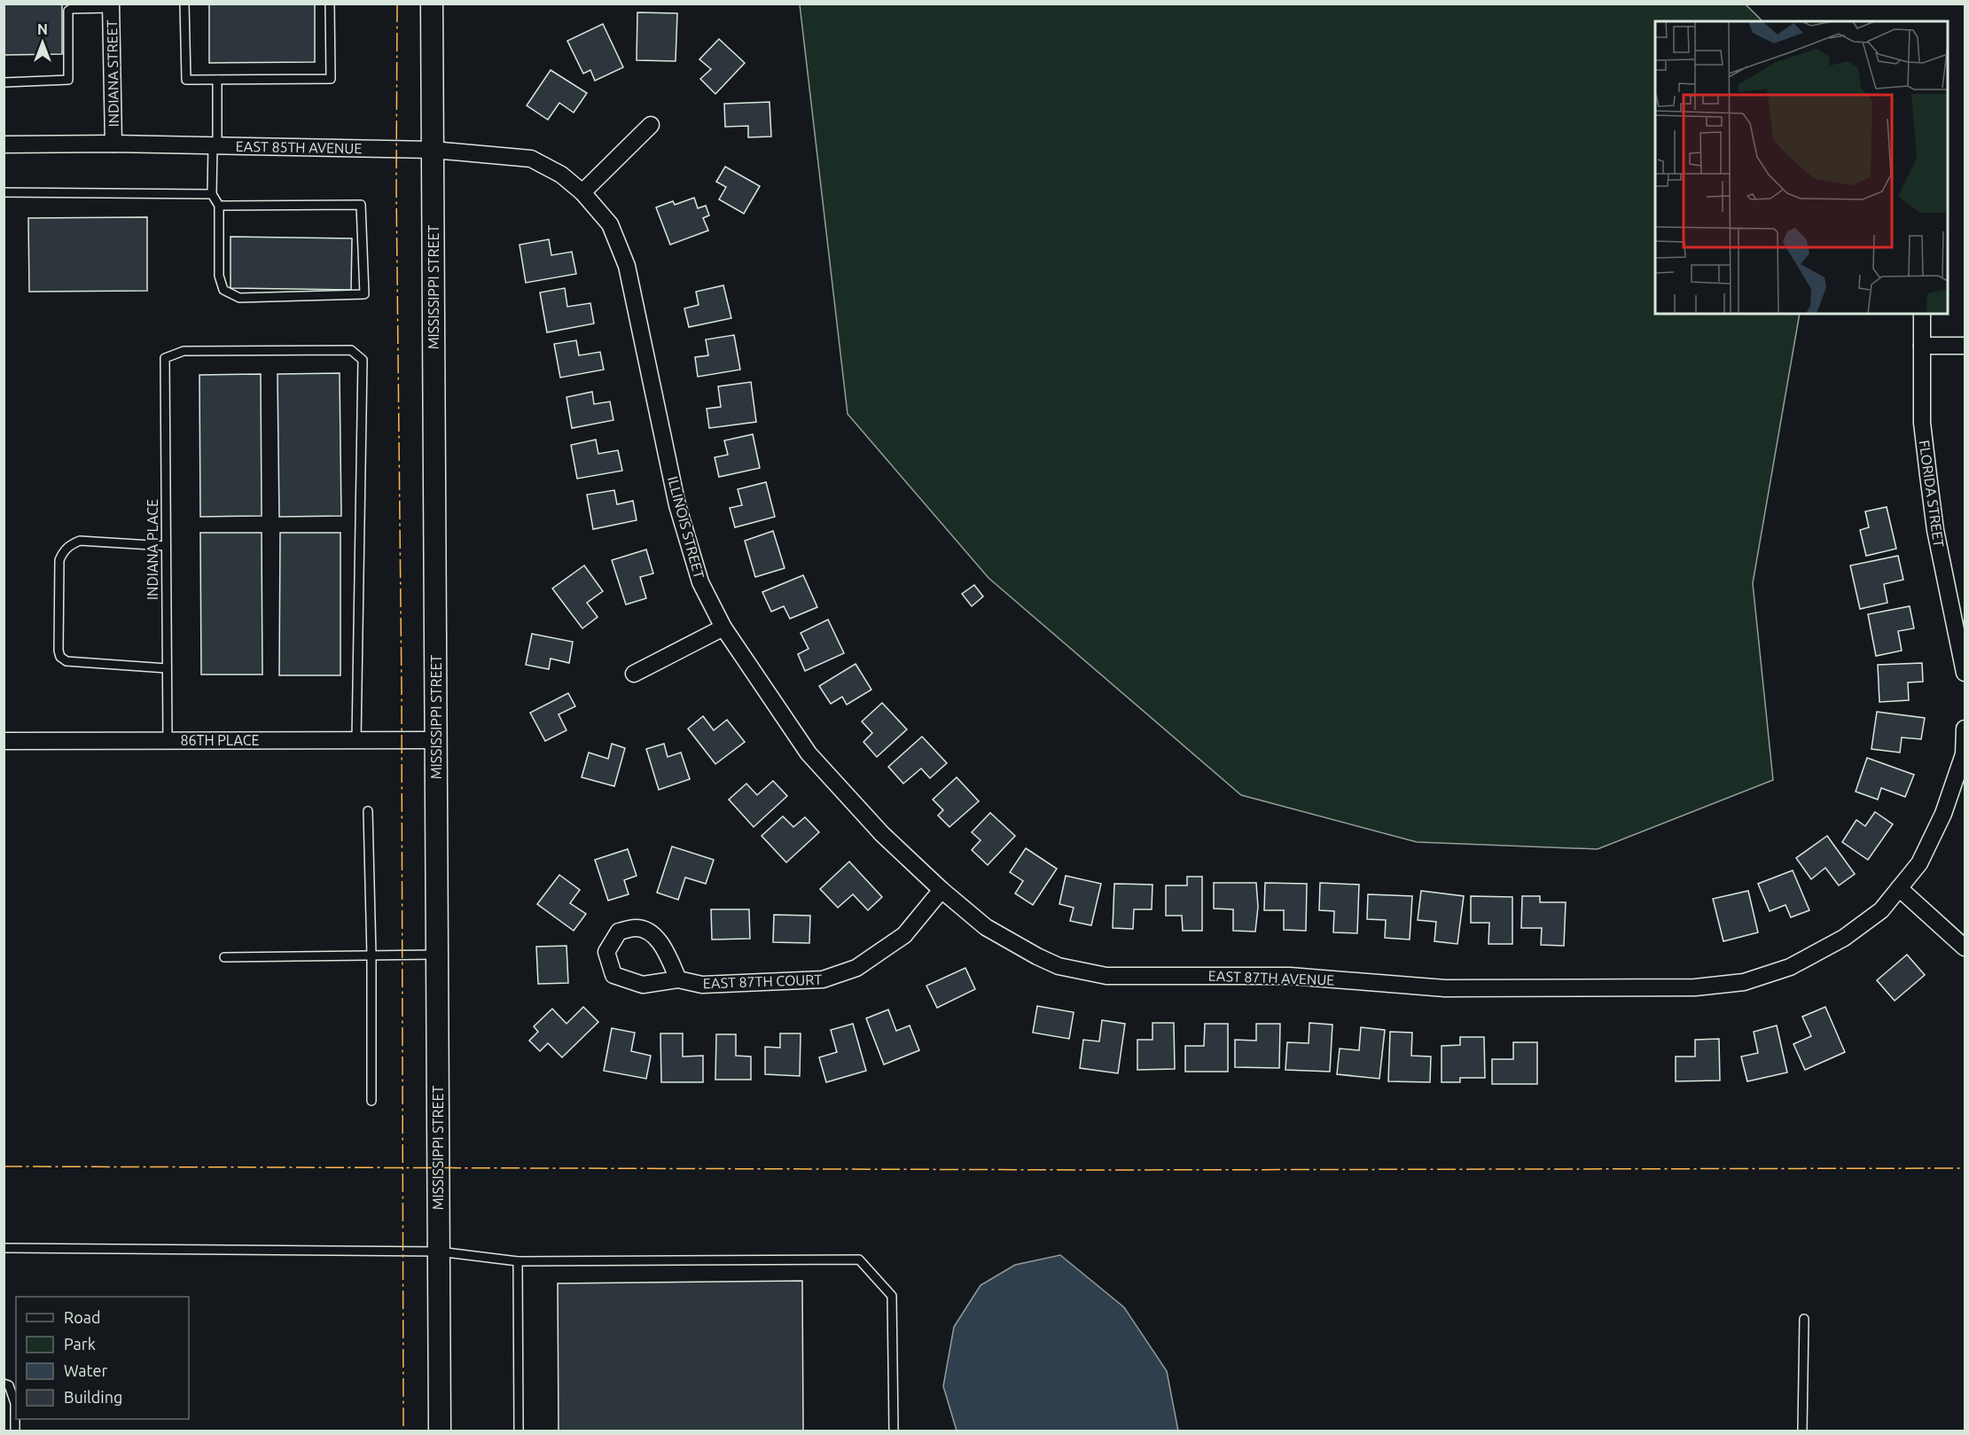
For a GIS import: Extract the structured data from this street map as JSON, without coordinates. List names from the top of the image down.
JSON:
{
  "streets": {
    "street": [
      "INDIANA STREET",
      "EAST 85TH AVENUE",
      "MISSISSIPPI STREET",
      "FLORIDA STREET",
      "ILLINOIS STREET",
      "86TH PLACE",
      "EAST 87TH AVENUE",
      "EAST 87TH COURT"
    ],
    "lane": ["INDIANA PLACE"]
  },
  "crossings": [
    ["INDIANA STREET", "EAST 85TH AVENUE"],
    ["EAST 85TH AVENUE", "MISSISSIPPI STREET"],
    ["EAST 85TH AVENUE", "ILLINOIS STREET"],
    ["MISSISSIPPI STREET", "86TH PLACE"],
    ["ILLINOIS STREET", "EAST 87TH AVENUE"],
    ["ILLINOIS STREET", "EAST 87TH COURT"],
    ["INDIANA PLACE", "86TH PLACE"],
    ["EAST 87TH AVENUE", "EAST 87TH COURT"]
  ],
  "legend": [
    "Road",
    "Park",
    "Water",
    "Building"
  ],
  "north": "top"
}
